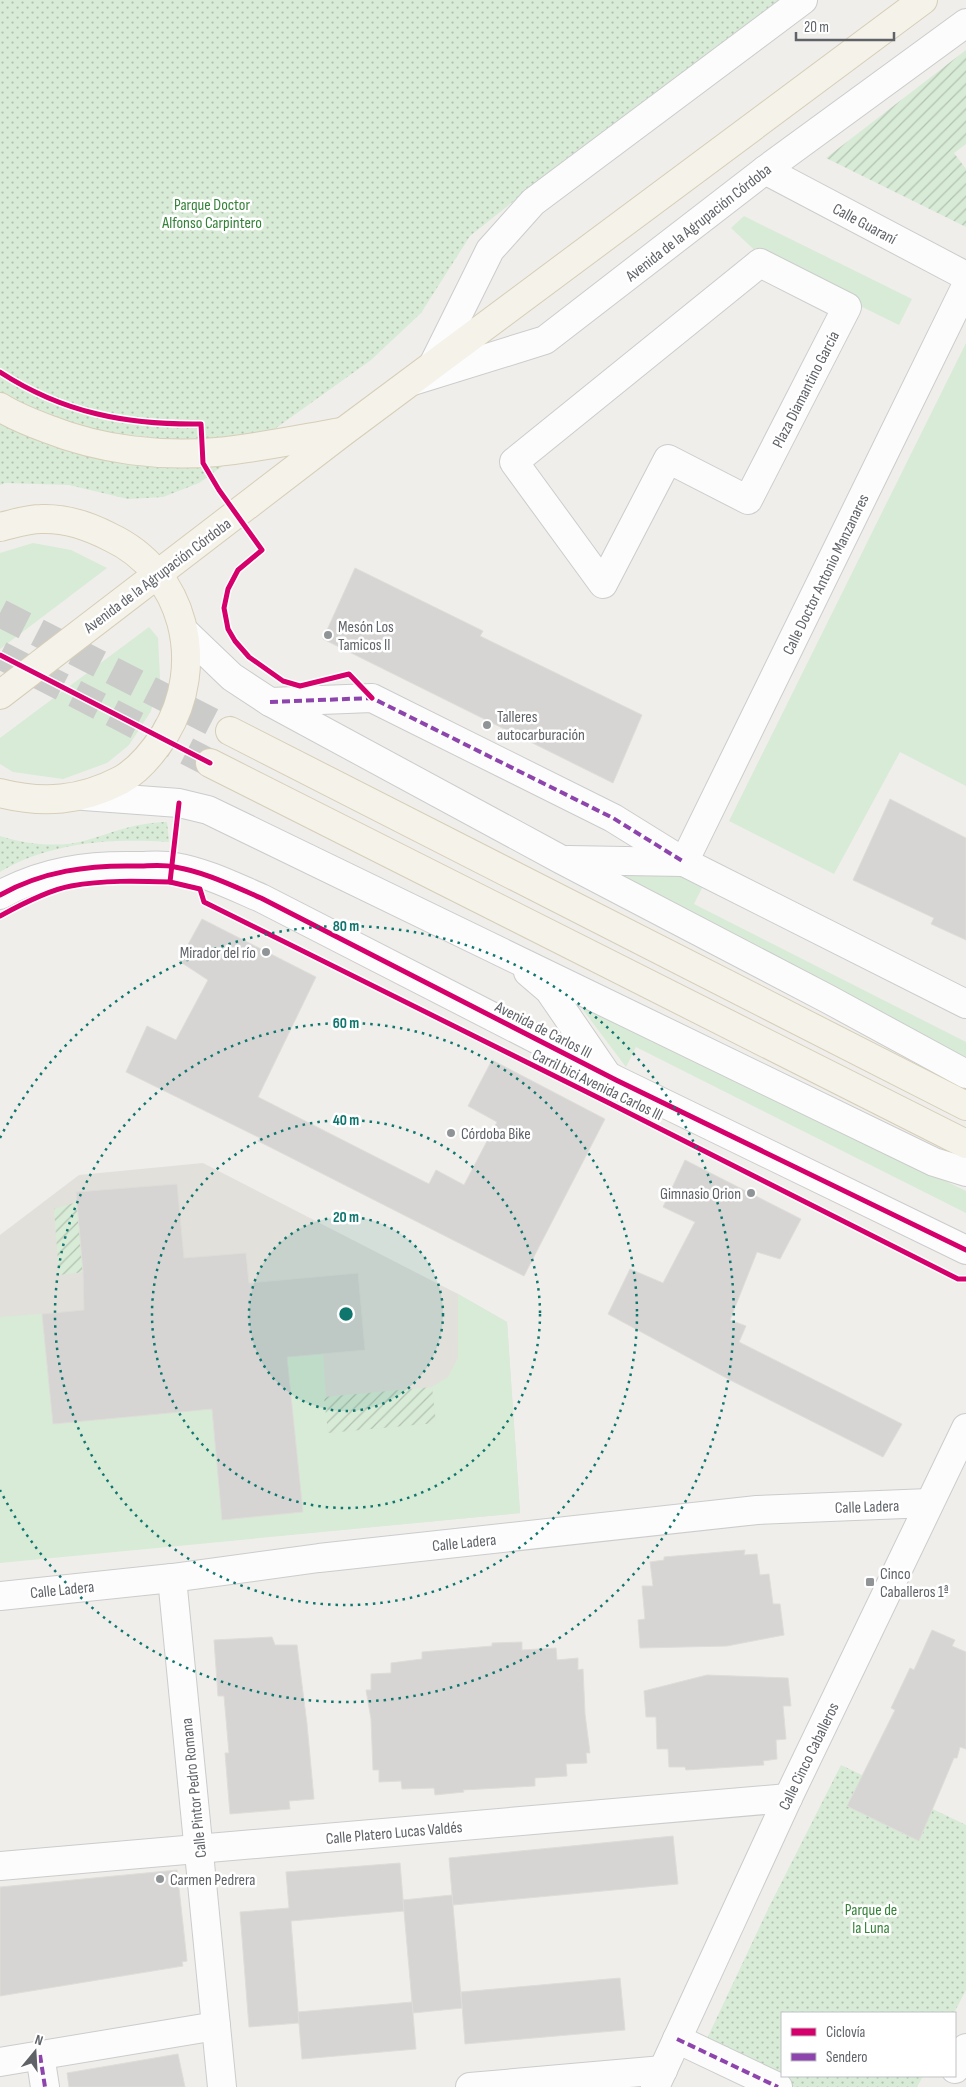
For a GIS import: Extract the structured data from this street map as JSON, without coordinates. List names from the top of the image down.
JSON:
{
  "streets": {
    "main road": ["Avenida de la Agrupación Córdoba"],
    "street": [
      "Calle Guaraní",
      "Plaza Diamantino García",
      "Calle Doctor Antonio Manzanares",
      "Avenida de Carlos III",
      "Calle Ladera",
      "Calle Cinco Caballeros",
      "Calle Pintor Pedro Romana",
      "Calle Platero Lucas Valdés"
    ],
    "cycle path": ["Carril bici Avenida Carlos III"]
  },
  "crossings": [
    ["Avenida de la Agrupación Córdoba", "Calle Guaraní"],
    ["Calle Ladera", "Calle Cinco Caballeros"],
    ["Calle Ladera", "Calle Pintor Pedro Romana"],
    ["Calle Cinco Caballeros", "Calle Platero Lucas Valdés"],
    ["Calle Pintor Pedro Romana", "Calle Platero Lucas Valdés"]
  ],
  "parks": ["Parque Doctor Alfonso Carpintero", "Parque de la Luna"],
  "places": {
    "other": [
      "Mesón Los Tamicos II",
      "Talleres autocarburación",
      "Mirador del río",
      "Córdoba Bike",
      "Gimnasio Orion",
      "Carmen Pedrera"
    ],
    "transit": ["Cinco Caballeros 1ª"]
  },
  "legend": ["Ciclovía", "Sendero"],
  "scale_bar": "20 m",
  "north": "top",
  "rings": [
    "80 m",
    "60 m",
    "40 m",
    "20 m"
  ]
}
